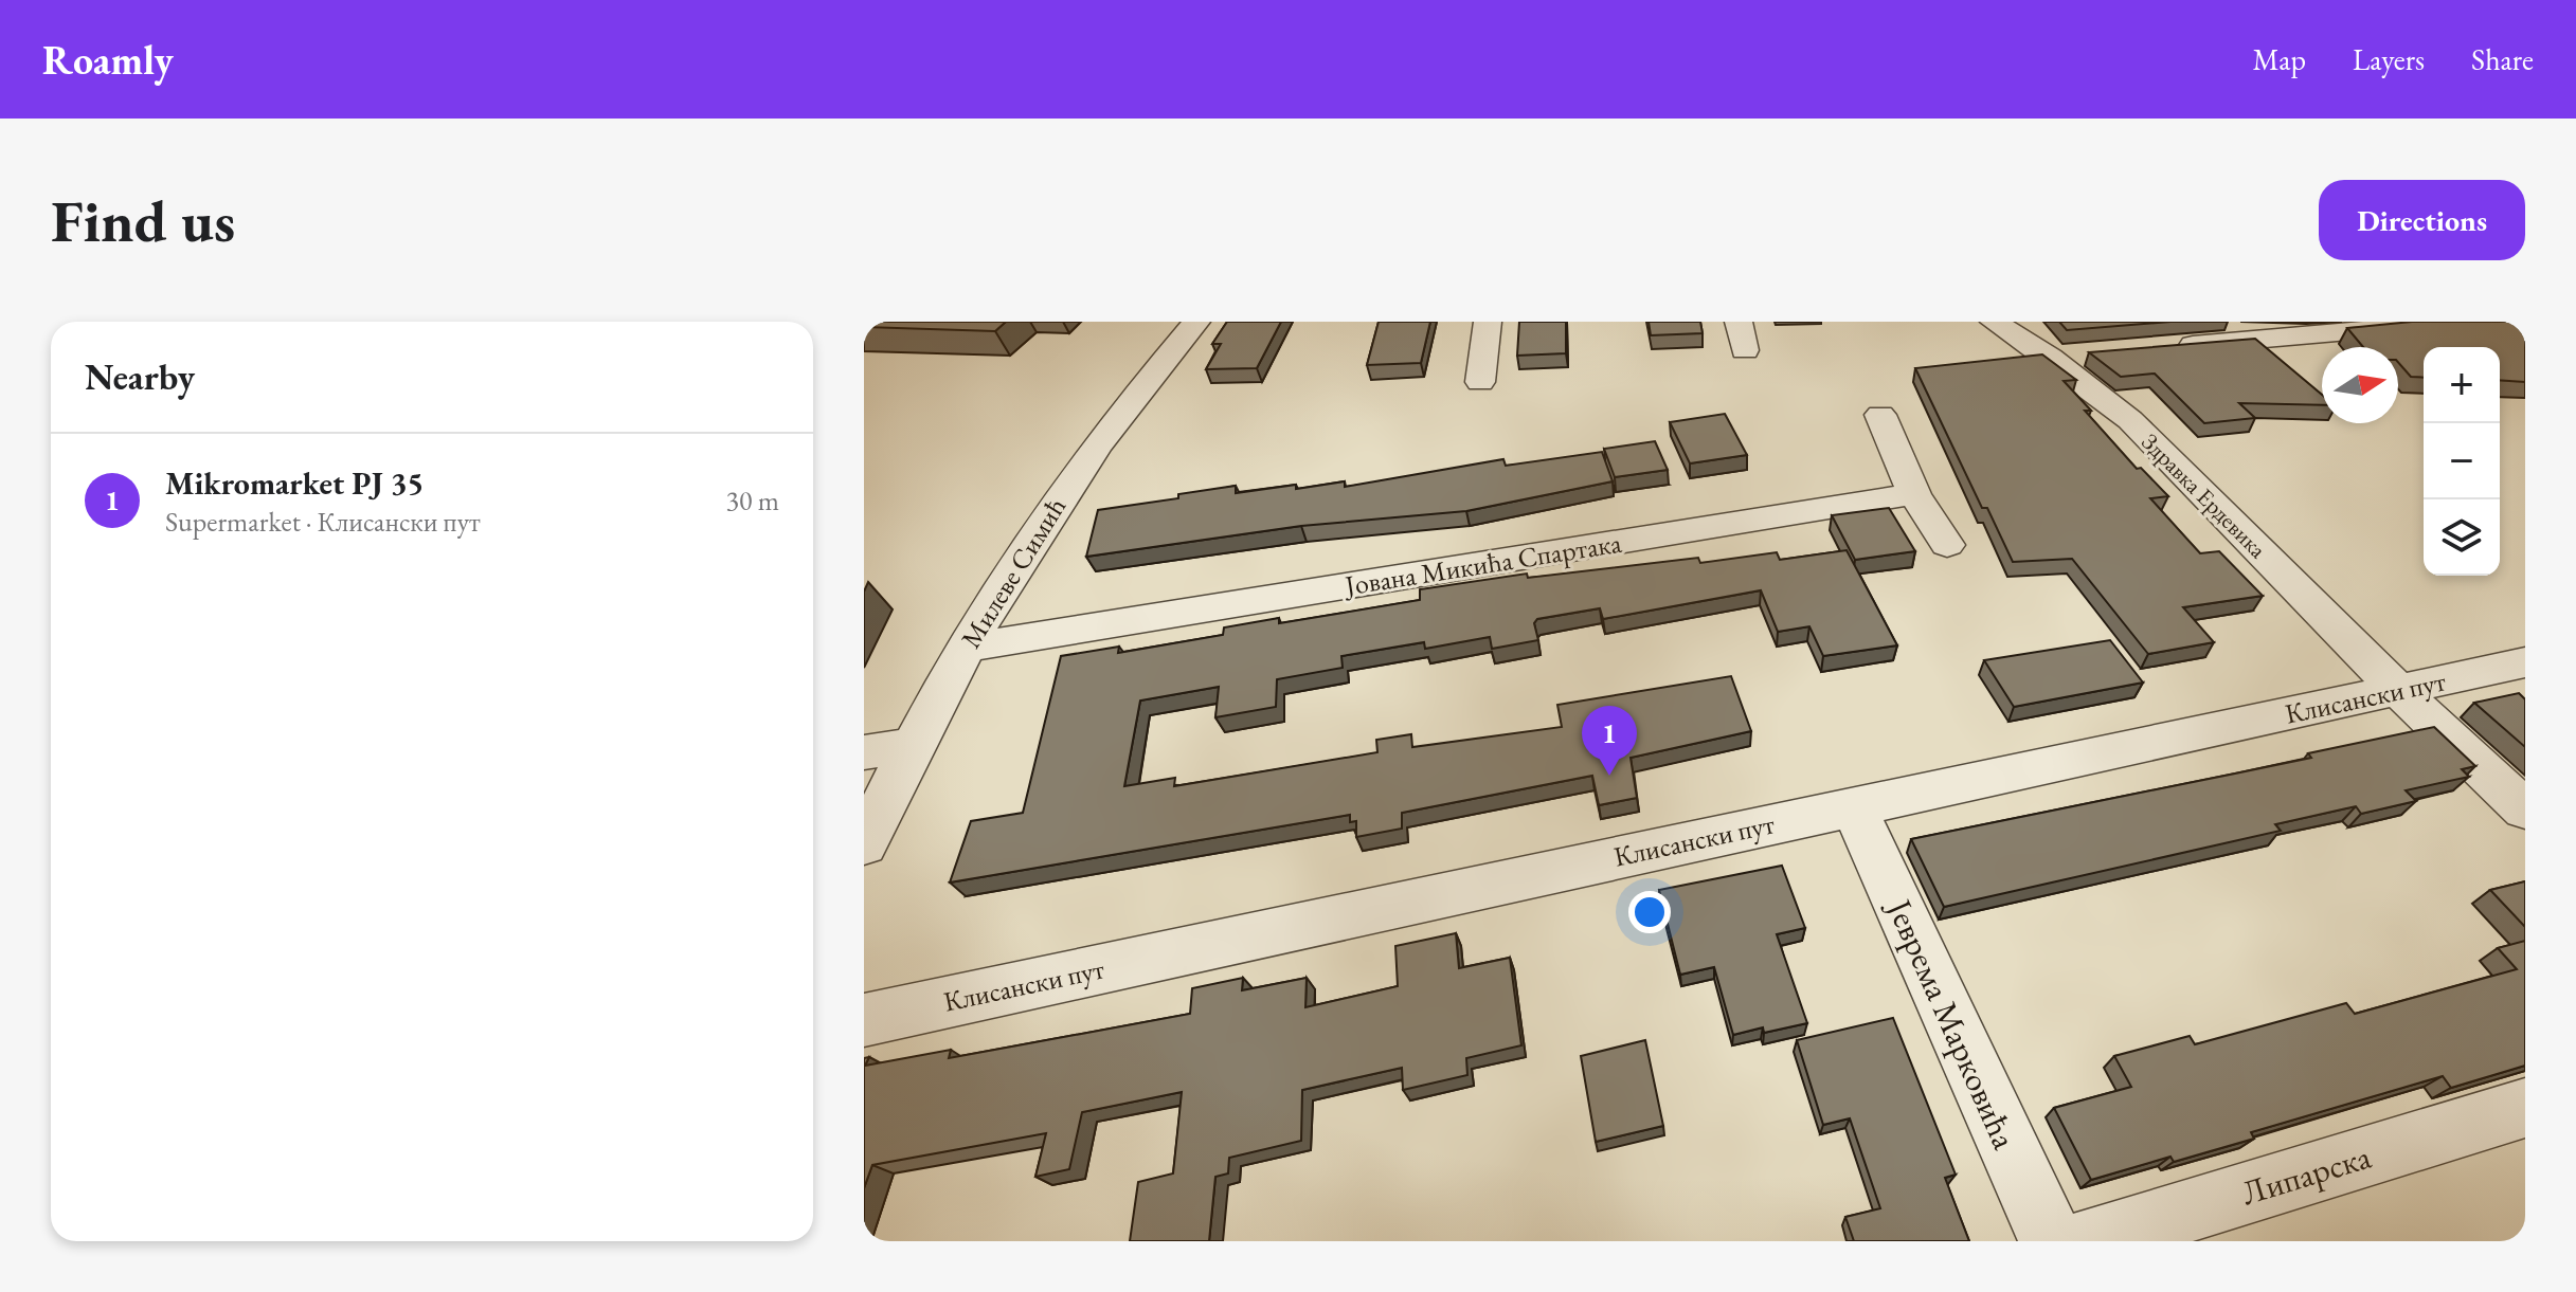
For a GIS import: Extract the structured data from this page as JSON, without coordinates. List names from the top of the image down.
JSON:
{
  "streets": {
    "street": [
      "Здравка Ердевика",
      "Јована Микића Спартака",
      "Милеве Симић",
      "Клисански пут",
      "Јеврема Марковића",
      "Липарска"
    ]
  },
  "crossings": [
    ["Здравка Ердевика", "Клисански пут"],
    ["Јована Микића Спартака", "Милеве Симић"],
    ["Клисански пут", "Јеврема Марковића"]
  ],
  "north": "right",
  "page": {
    "header": "Roamly",
    "nav": ["Map", "Layers", "Share"],
    "buttons": "Directions",
    "title": "Find us",
    "heading": "Nearby",
    "map_buttons": ["+", "−"],
    "list": [
      {
        "mark": "1",
        "name": "Mikromarket PJ 35",
        "note": "Supermarket · Клисански пут",
        "value": "30 m"
      }
    ],
    "pins": "1"
  }
}
